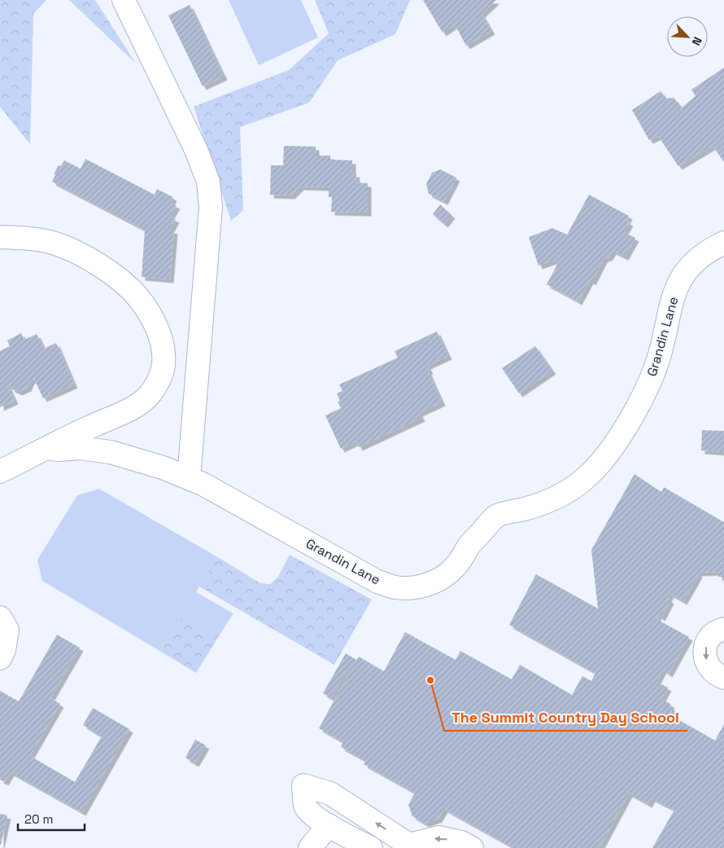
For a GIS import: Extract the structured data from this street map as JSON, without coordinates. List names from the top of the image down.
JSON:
{
  "streets": {
    "street": ["Grandin Lane"]
  },
  "places": ["The Summit Country Day School"],
  "scale_bar": "20 m",
  "north": "bottom right"
}
